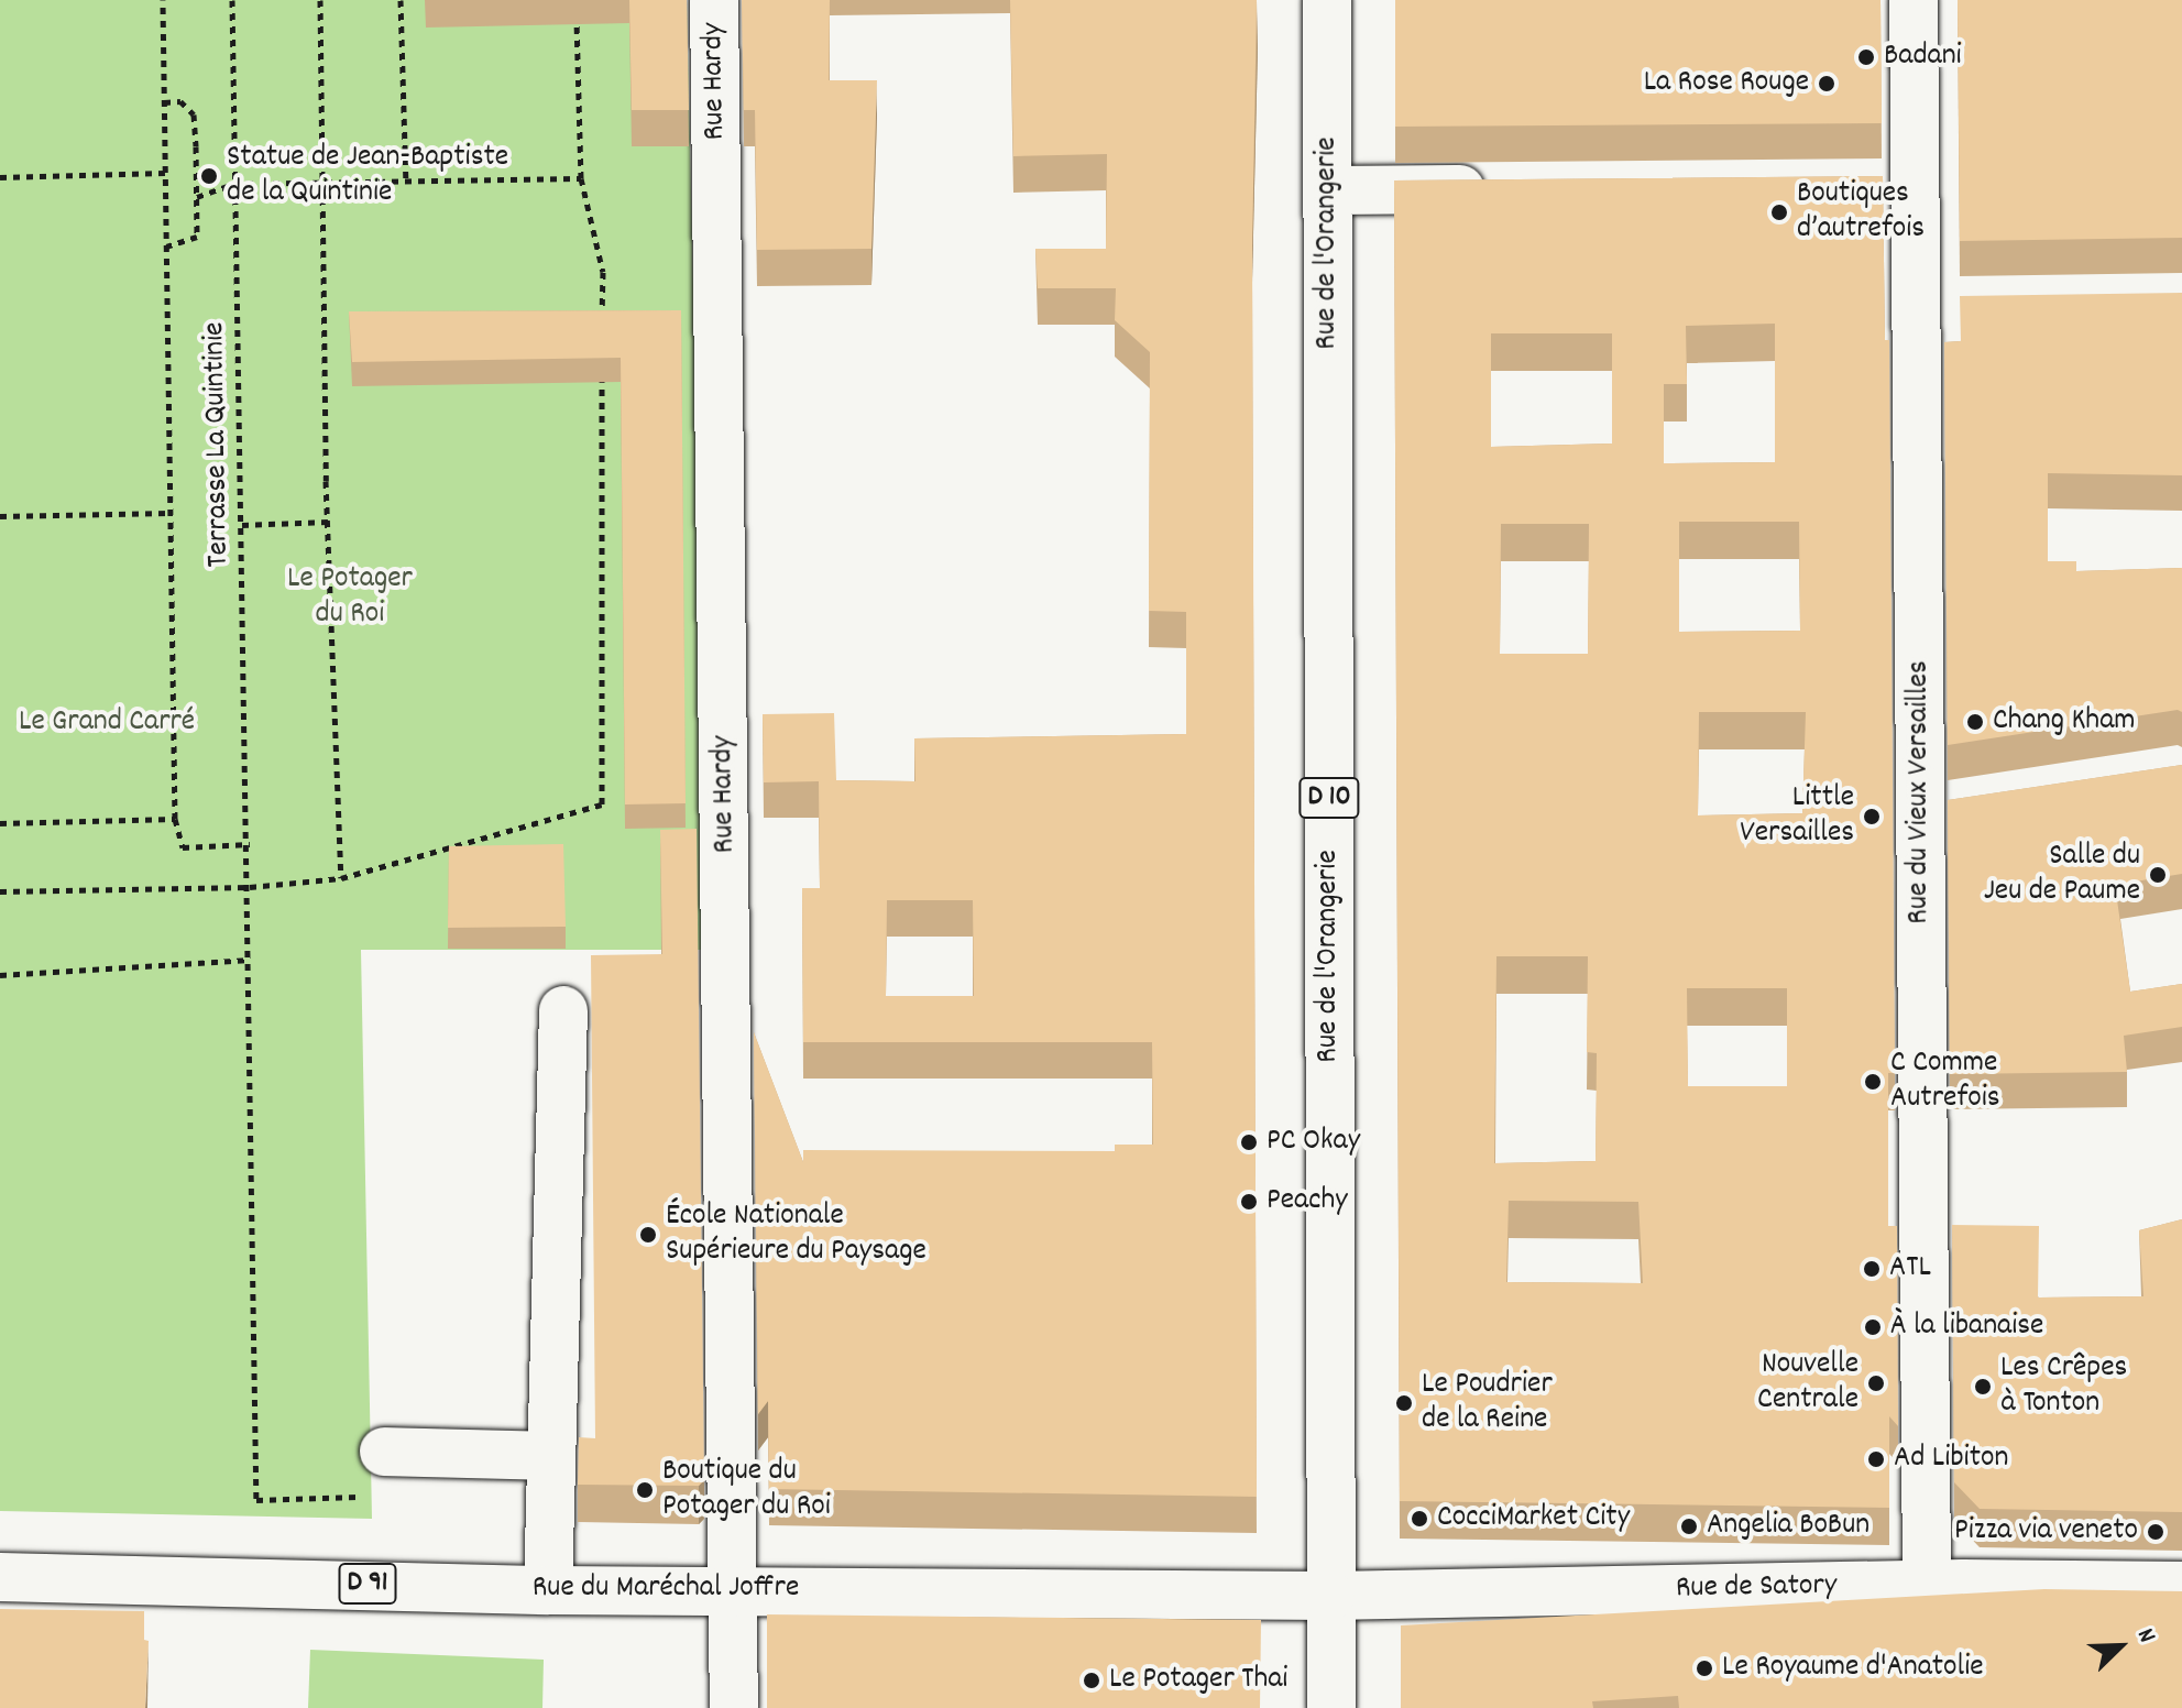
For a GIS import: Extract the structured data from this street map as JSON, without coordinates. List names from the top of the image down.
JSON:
{
  "streets": {
    "street": [
      "Rue Hardy",
      "Rue de l'Orangerie",
      "Rue du Vieux Versailles",
      "D 10",
      "D 91",
      "Rue de Satory",
      "Rue du Maréchal Joffre"
    ],
    "path": ["Terrasse La Quintinie"]
  },
  "crossings": [
    ["Rue Hardy", "Rue du Maréchal Joffre"],
    ["Rue de l'Orangerie", "D 10"],
    ["Rue de l'Orangerie", "Rue de Satory"],
    ["Rue de l'Orangerie", "Rue du Maréchal Joffre"],
    ["Rue du Vieux Versailles", "Rue de Satory"],
    ["D 10", "Rue de Satory"],
    ["D 10", "Rue du Maréchal Joffre"],
    ["Rue de Satory", "Rue du Maréchal Joffre"]
  ],
  "parks": ["Le Potager du Roi", "Le Grand Carré"],
  "places": [
    "Badani",
    "La Rose Rouge",
    "Statue de Jean-Baptiste de la Quintinie",
    "Boutiques d’autrefois",
    "Chang Kham",
    "Little Versailles",
    "Salle du Jeu de Paume",
    "C Comme Autrefois",
    "PC Okay",
    "Peachy",
    "École Nationale Supérieure du Paysage",
    "ATL",
    "À la libanaise",
    "Nouvelle Centrale",
    "Les Crêpes à Tonton",
    "Le Poudrier de la Reine",
    "Ad Libiton",
    "Boutique du Potager du Roi",
    "CocciMarket City",
    "Angelia BoBun",
    "Pizza via veneto",
    "Le Royaume d'Anatolie",
    "Le Potager Thai"
  ],
  "north": "top right"
}
